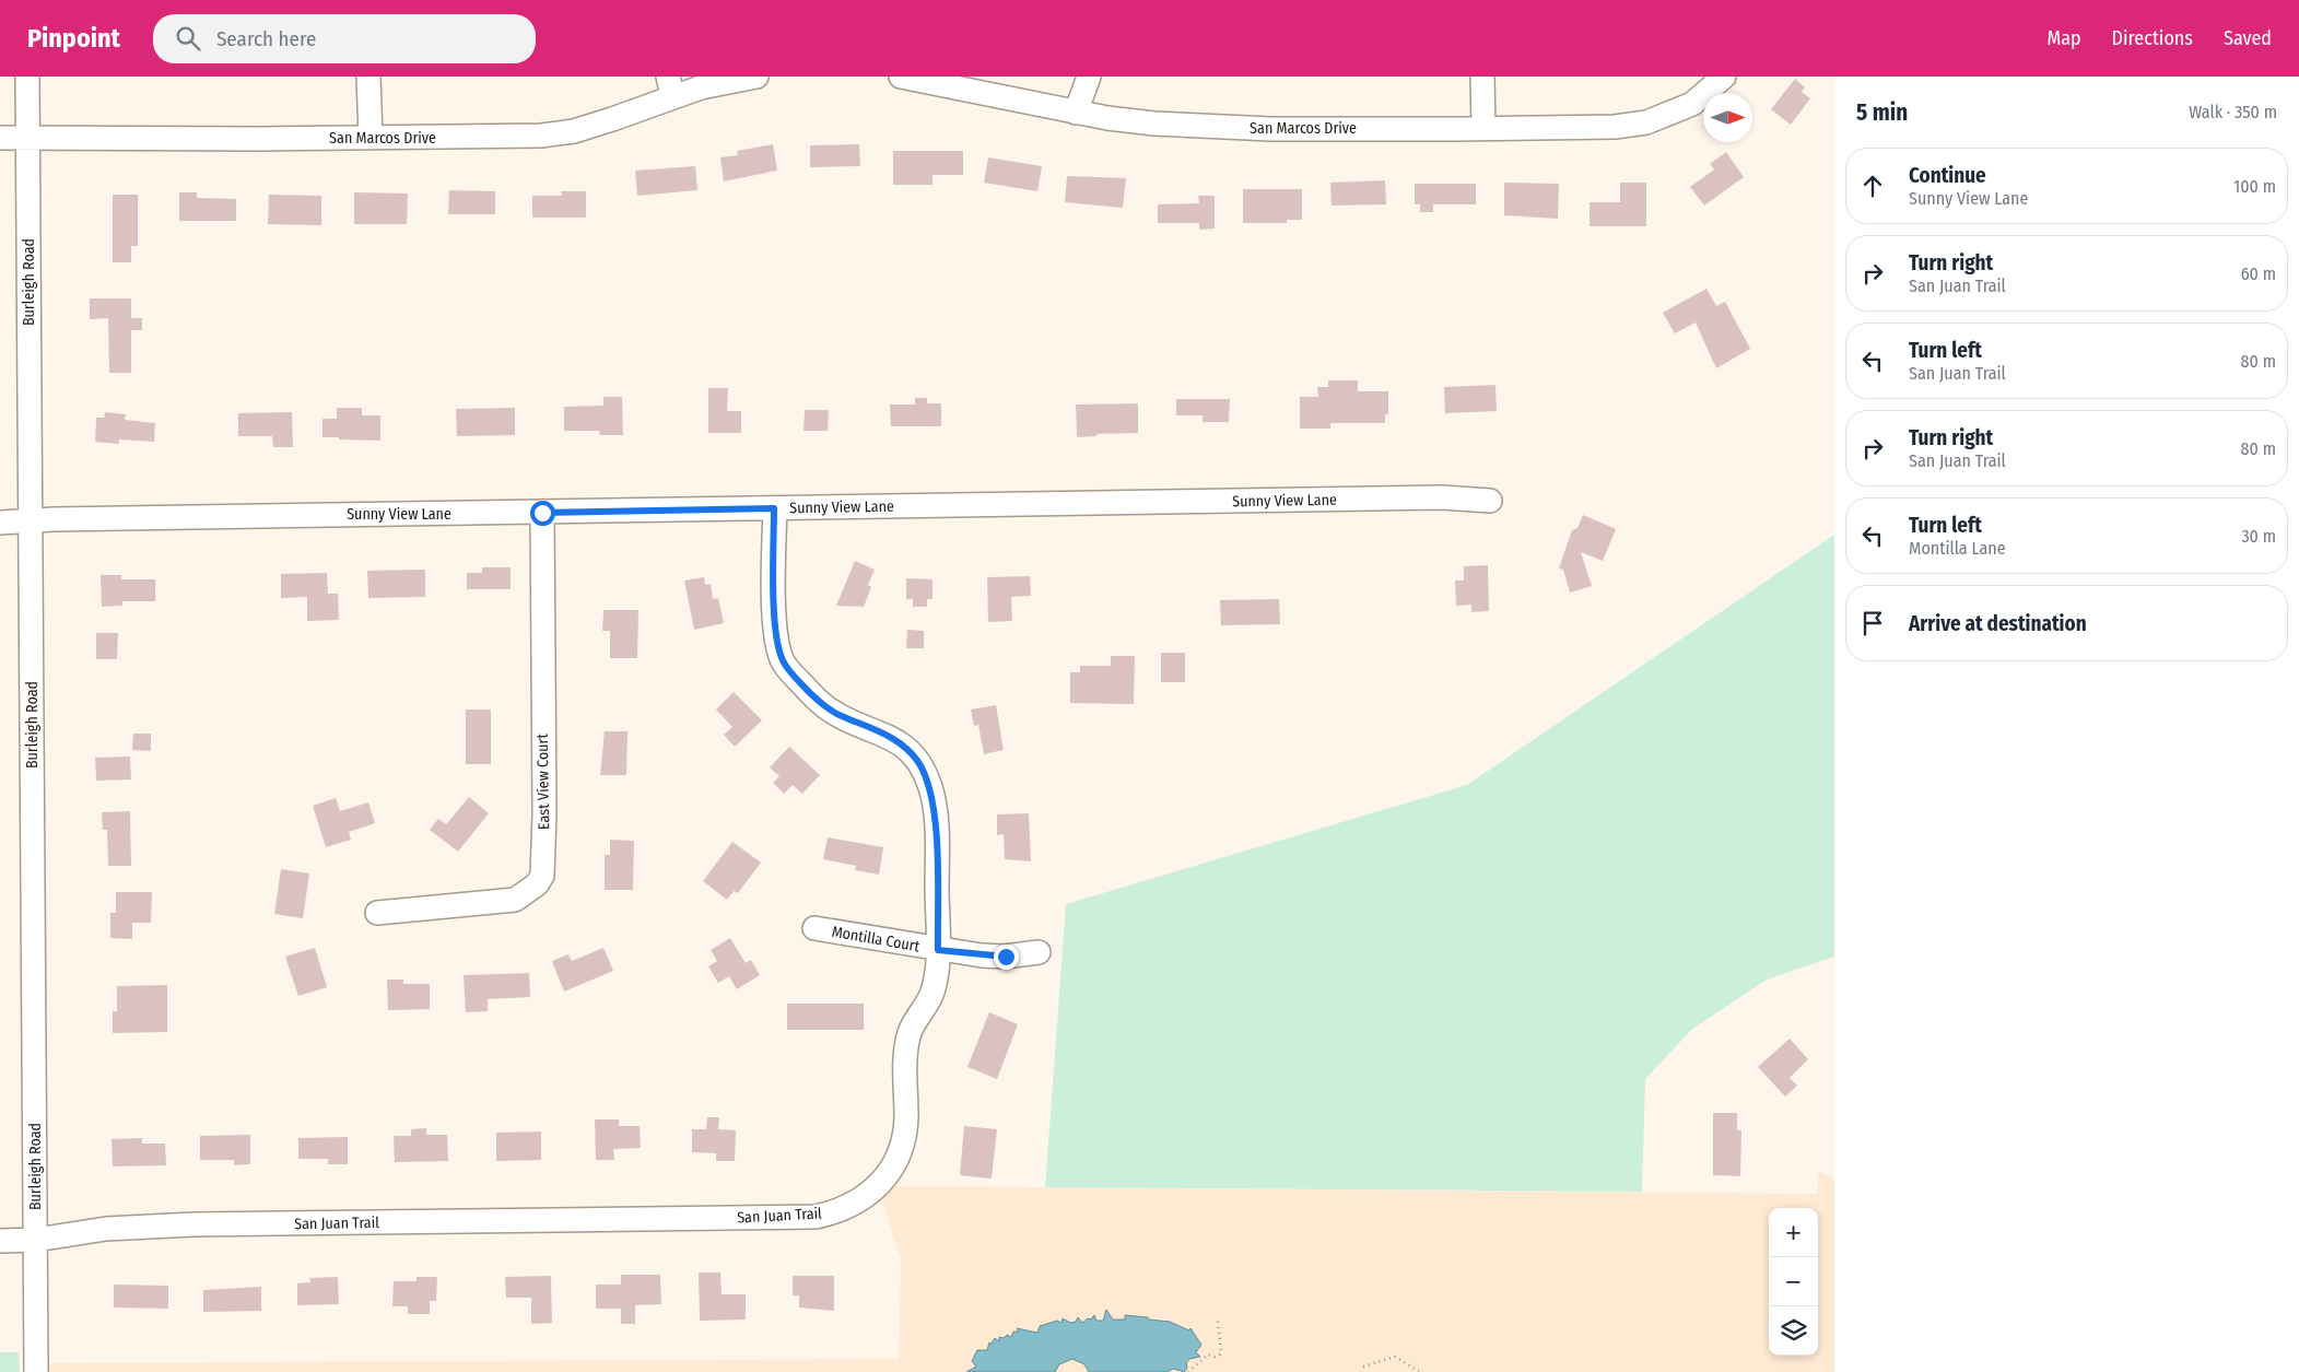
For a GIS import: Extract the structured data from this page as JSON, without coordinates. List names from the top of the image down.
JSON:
{
  "streets": {
    "street": [
      "San Marcos Drive",
      "Burleigh Road",
      "Sunny View Lane",
      "East View Court",
      "Montilla Court",
      "San Juan Trail"
    ]
  },
  "crossings": [
    ["San Marcos Drive", "Burleigh Road"],
    ["Burleigh Road", "Sunny View Lane"],
    ["Burleigh Road", "San Juan Trail"],
    ["Sunny View Lane", "East View Court"],
    ["Sunny View Lane", "San Juan Trail"],
    ["Montilla Court", "San Juan Trail"]
  ],
  "north": "right",
  "page": {
    "header": "Pinpoint",
    "search": "Search here",
    "nav": ["Map", "Directions", "Saved"],
    "heading": ["5 min", "Walk · 350 m"],
    "list": [
      ["Continue", "Sunny View Lane", "100 m"],
      ["Turn right", "San Juan Trail", "60 m"],
      ["Turn left", "San Juan Trail", "80 m"],
      ["Turn right", "San Juan Trail", "80 m"],
      ["Turn left", "Montilla Lane", "30 m"],
      "Arrive at destination"
    ],
    "map_buttons": ["+", "−"]
  }
}
